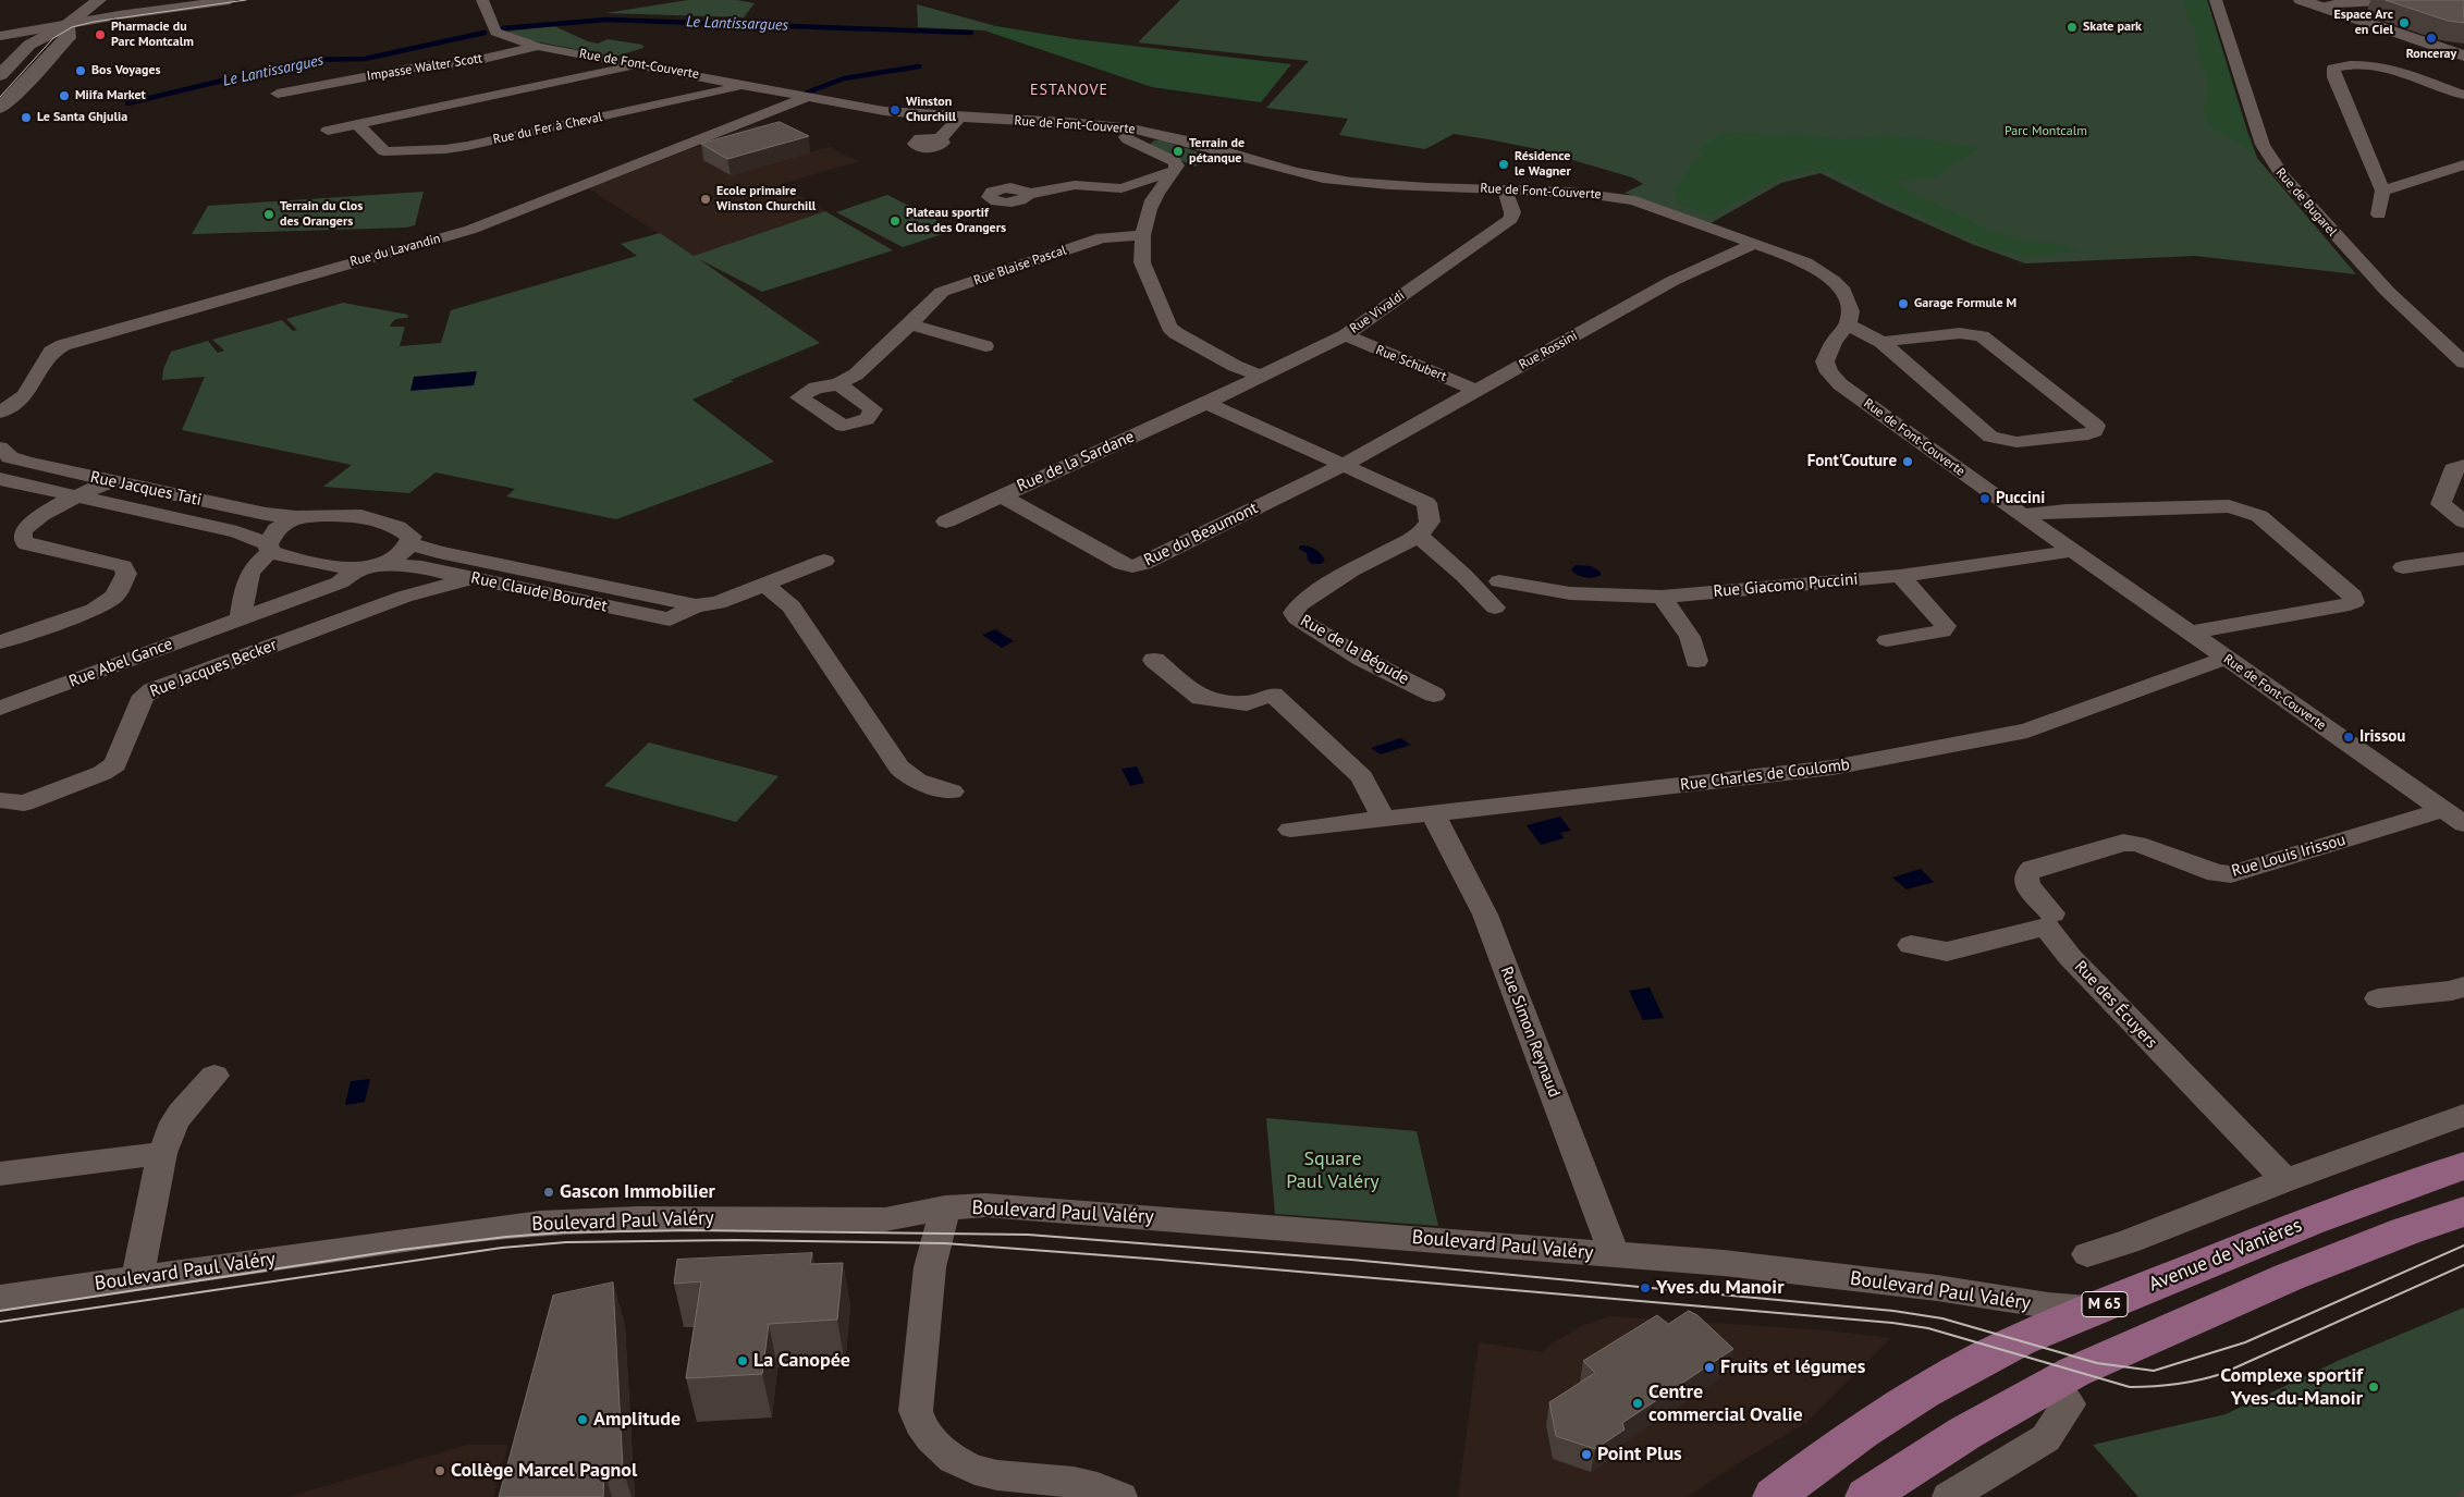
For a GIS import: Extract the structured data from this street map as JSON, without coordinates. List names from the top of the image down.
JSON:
{
  "streets": {
    "main road": ["Avenue de Vanières", "M 65"],
    "street": [
      "Rue de Font-Couverte",
      "Impasse Walter Scott",
      "Rue du Fer à Cheval",
      "Rue de Bugarel",
      "Rue du Lavandin",
      "Rue Blaise Pascal",
      "Rue Vivaldi",
      "Rue Rossini",
      "Rue Schubert",
      "Rue de la Sardane",
      "Rue Jacques Tati",
      "Rue du Beaumont",
      "Rue Giacomo Puccini",
      "Rue Claude Bourdet",
      "Rue de la Bégude",
      "Rue Abel Gance",
      "Rue Jacques Becker",
      "Rue Charles de Coulomb",
      "Rue Louis Irissou",
      "Rue des Écuyers",
      "Rue Simon Reynaud",
      "Boulevard Paul Valéry"
    ]
  },
  "crossings": [
    ["Rue de Font-Couverte", "Impasse Walter Scott"],
    ["Rue de Font-Couverte", "Rue du Fer à Cheval"],
    ["Rue de Font-Couverte", "Rue du Lavandin"],
    ["Rue de Font-Couverte", "Rue Vivaldi"],
    ["Rue de Font-Couverte", "Rue Rossini"],
    ["Rue de Font-Couverte", "Rue Giacomo Puccini"],
    ["Rue de Font-Couverte", "Rue Charles de Coulomb"],
    ["Rue de Font-Couverte", "Rue Louis Irissou"],
    ["Rue Vivaldi", "Rue Schubert"],
    ["Rue Vivaldi", "Rue de la Sardane"],
    ["Rue Rossini", "Rue Schubert"],
    ["Rue Rossini", "Rue du Beaumont"],
    ["Rue de la Sardane", "Rue du Beaumont"],
    ["Rue Jacques Tati", "Rue Claude Bourdet"],
    ["Rue Jacques Tati", "Rue Abel Gance"],
    ["Rue Claude Bourdet", "Rue Abel Gance"],
    ["Rue Claude Bourdet", "Rue Jacques Becker"],
    ["Rue Charles de Coulomb", "Rue Simon Reynaud"],
    ["Rue Simon Reynaud", "Boulevard Paul Valéry"],
    ["Boulevard Paul Valéry", "Avenue de Vanières"]
  ],
  "districts": ["ESTANOVE"],
  "water": ["Le Lantissargues"],
  "parks": ["Parc Montcalm", "Square Paul Valéry"],
  "places": [
    "Espace Arc en Ciel",
    "Skate park",
    "Pharmacie du Parc Montcalm",
    "Ronceray",
    "Bos Voyages",
    "Miifa Market",
    "Winston Churchill",
    "Le Santa Ghjulia",
    "Terrain de pétanque",
    "Résidence le Wagner",
    "Ecole primaire Winston Churchill",
    "Terrain du Clos des Orangers",
    "Plateau sportif Clos des Orangers",
    "Garage Formule M",
    "Font'Couture",
    "Puccini",
    "Irissou",
    "Gascon Immobilier",
    "Yves du Manoir",
    "La Canopée",
    "Fruits et légumes",
    "Complexe sportif Yves-du-Manoir",
    "Centre commercial Ovalie",
    "Amplitude",
    "Point Plus",
    "Collège Marcel Pagnol"
  ]
}
